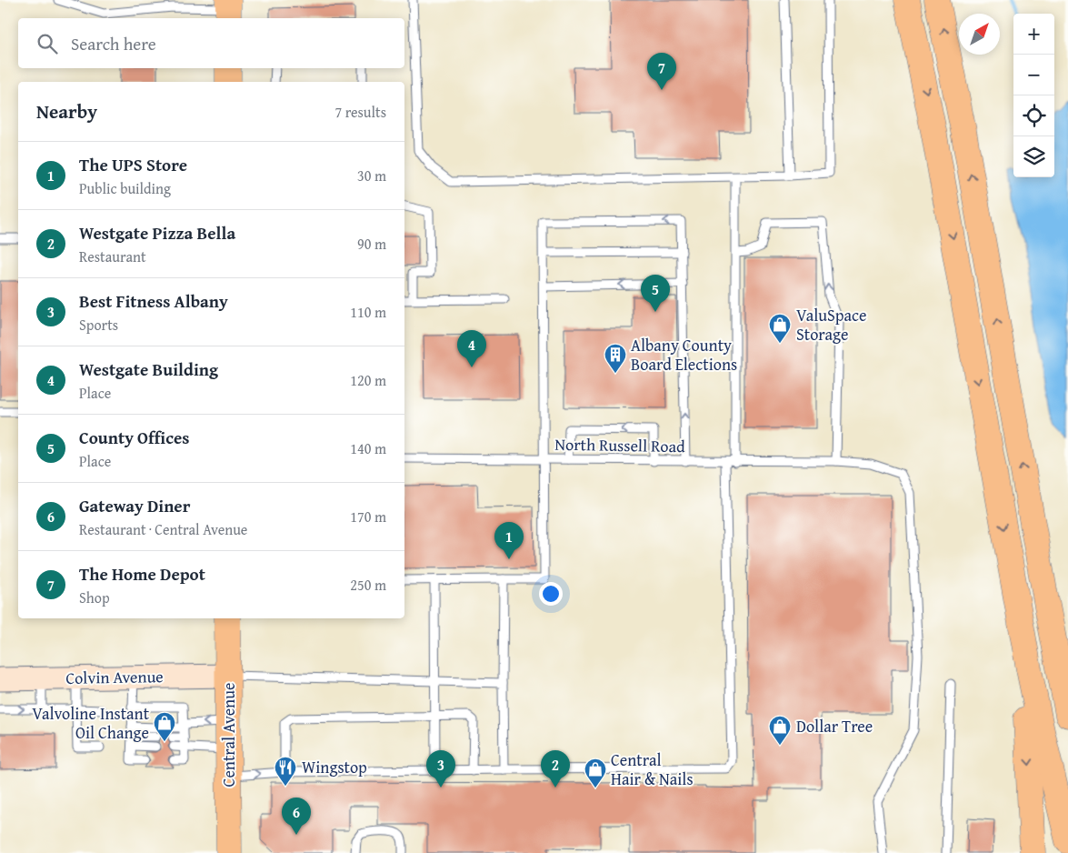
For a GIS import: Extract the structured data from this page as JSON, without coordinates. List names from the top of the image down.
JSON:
{
  "streets": {
    "main road": ["Central Avenue"],
    "street": ["Colvin Avenue"],
    "lane": ["North Russell Road"]
  },
  "crossings": [
    ["Colvin Avenue", "Central Avenue"]
  ],
  "places": {
    "shop": [
      "ValuSpace Storage",
      "Valvoline Instant Oil Change",
      "Dollar Tree",
      "Central Hair & Nails"
    ],
    "building": ["Albany County Board Elections"],
    "restaurant": ["Wingstop"]
  },
  "north": "top right",
  "page": {
    "map_buttons": ["+", "−"],
    "search": "Search here",
    "pins": [
      "7",
      "5",
      "4",
      "1",
      "2",
      "3",
      "6"
    ],
    "heading": ["Nearby", "7 results"],
    "list": [
      {
        "mark": "1",
        "name": "The UPS Store",
        "note": "Public building",
        "value": "30 m"
      },
      {
        "mark": "2",
        "name": "Westgate Pizza Bella",
        "note": "Restaurant",
        "value": "90 m"
      },
      {
        "mark": "3",
        "name": "Best Fitness Albany",
        "note": "Sports",
        "value": "110 m"
      },
      {
        "mark": "4",
        "name": "Westgate Building",
        "note": "Place",
        "value": "120 m"
      },
      {
        "mark": "5",
        "name": "County Offices",
        "note": "Place",
        "value": "140 m"
      },
      {
        "mark": "6",
        "name": "Gateway Diner",
        "note": "Restaurant · Central Avenue",
        "value": "170 m"
      },
      {
        "mark": "7",
        "name": "The Home Depot",
        "note": "Shop",
        "value": "250 m"
      }
    ]
  }
}
